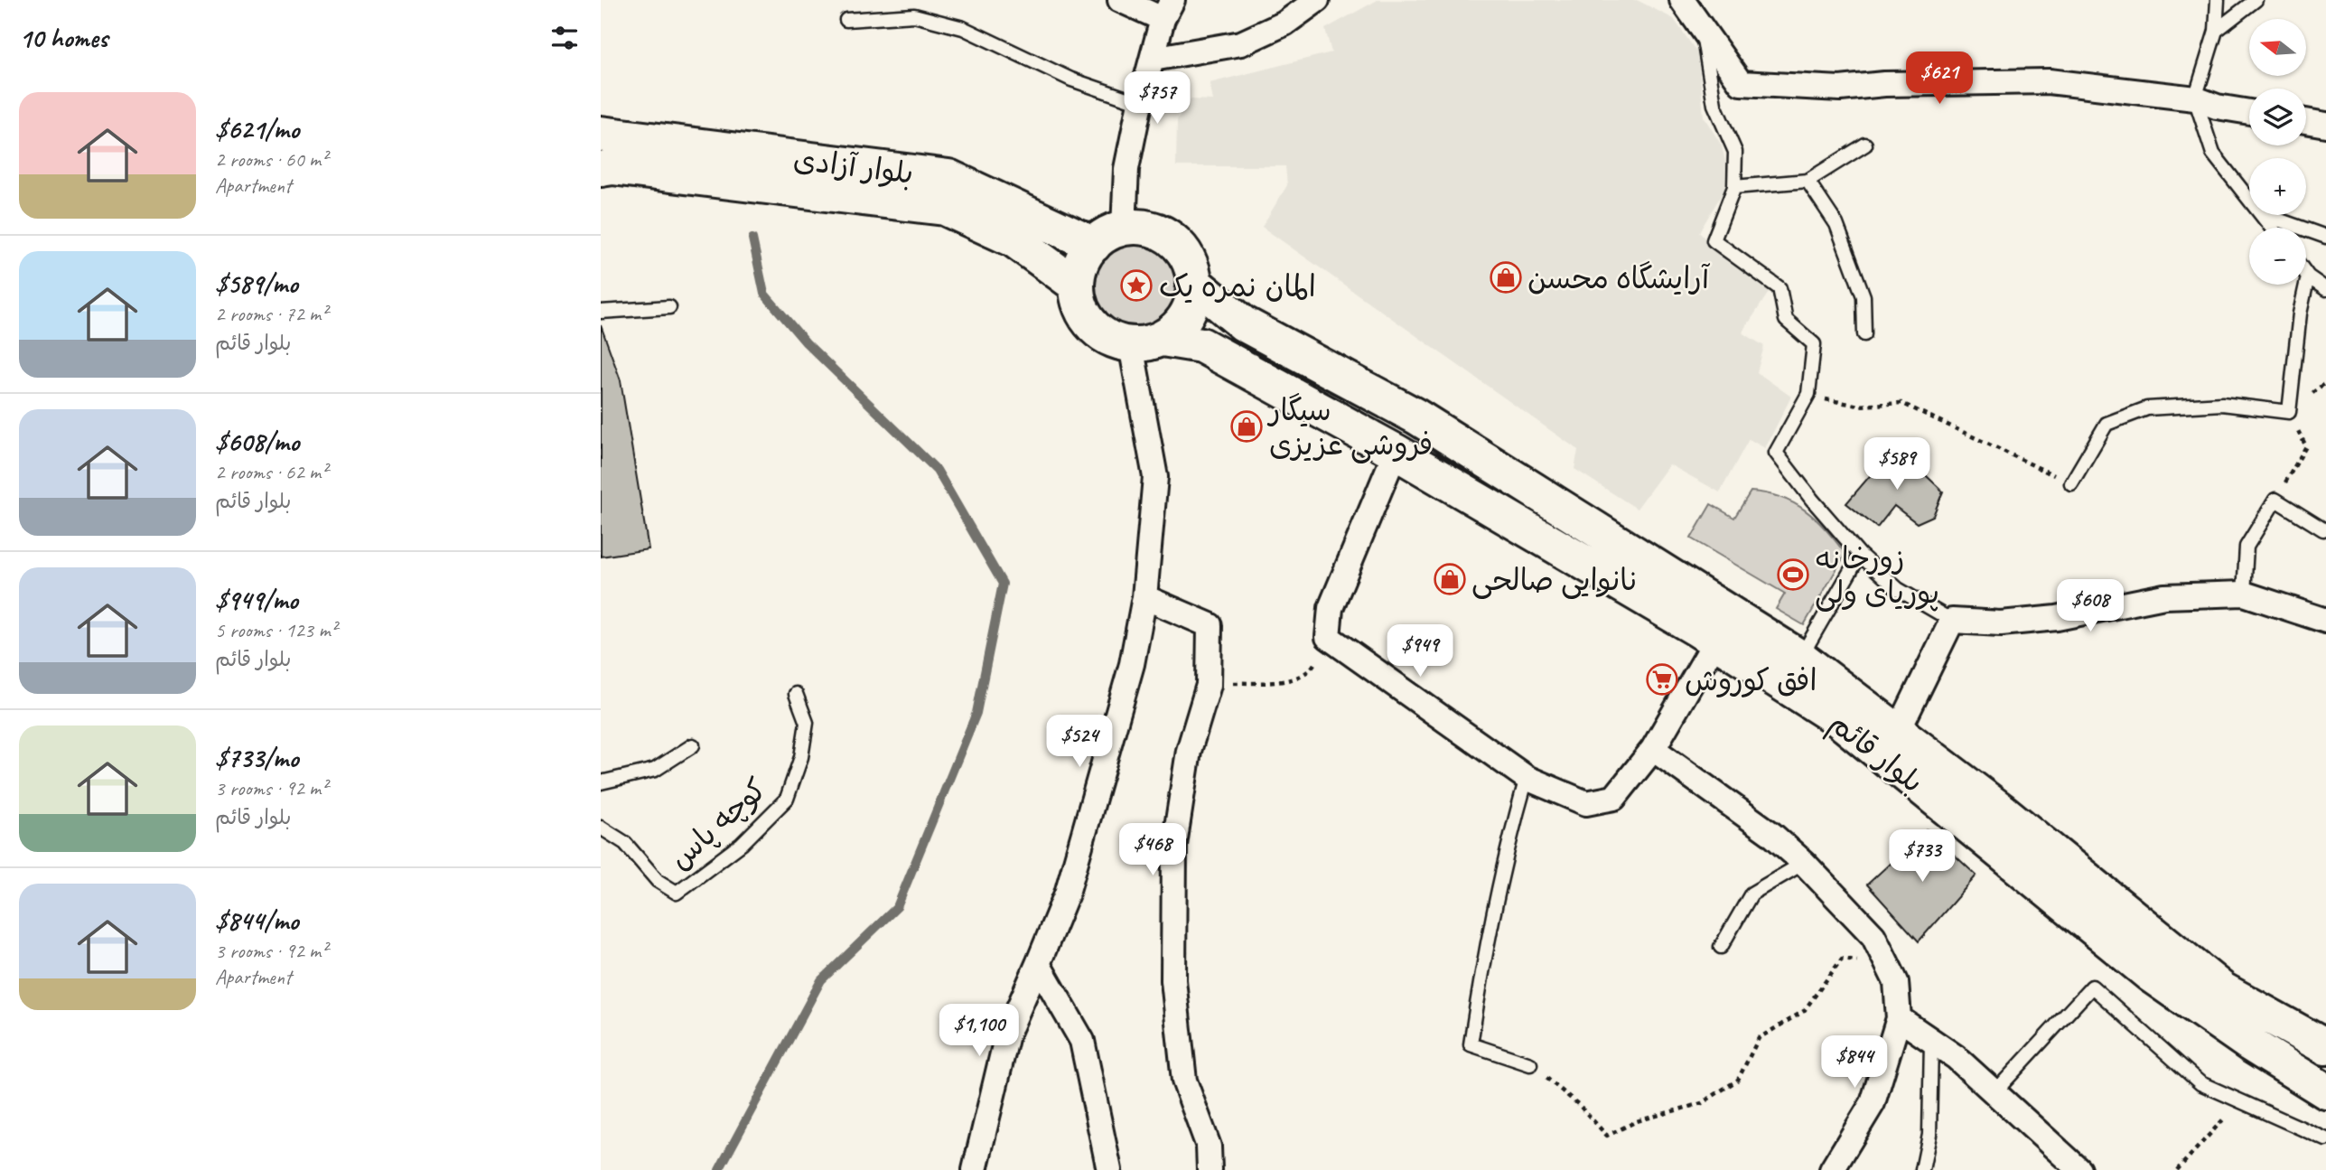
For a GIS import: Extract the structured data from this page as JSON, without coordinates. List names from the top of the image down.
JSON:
{
  "streets": {
    "main road": ["بلوار آزادی", "بلوار قائم"],
    "lane": ["کوچه پاس"]
  },
  "crossings": [
    ["بلوار آزادی", "بلوار قائم"]
  ],
  "places": {
    "shop": ["آرایشگاه محسن", "سیگار فروشی عزیزی", "نانوایی صالحی"],
    "place": ["المان نمره یک"],
    "sports": ["زورخانه پوریای ولی"],
    "supermarket": ["افق کوروش"]
  },
  "north": "left",
  "page": {
    "heading": "10 homes",
    "map_buttons": ["+", "−"],
    "price": [
      "$621",
      "$757",
      "$589",
      "$608",
      "$949",
      "$524",
      "$468",
      "$733",
      "$1,100",
      "$844"
    ],
    "list": [
      {
        "name": "$621/mo",
        "note": "2 rooms · 60 m² · Apartment"
      },
      {
        "name": "$589/mo",
        "note": "2 rooms · 72 m² · بلوار قائم"
      },
      {
        "name": "$608/mo",
        "note": "2 rooms · 62 m² · بلوار قائم"
      },
      {
        "name": "$949/mo",
        "note": "5 rooms · 123 m² · بلوار قائم"
      },
      {
        "name": "$733/mo",
        "note": "3 rooms · 92 m² · بلوار قائم"
      },
      {
        "name": "$844/mo",
        "note": "3 rooms · 92 m² · Apartment"
      }
    ]
  }
}
